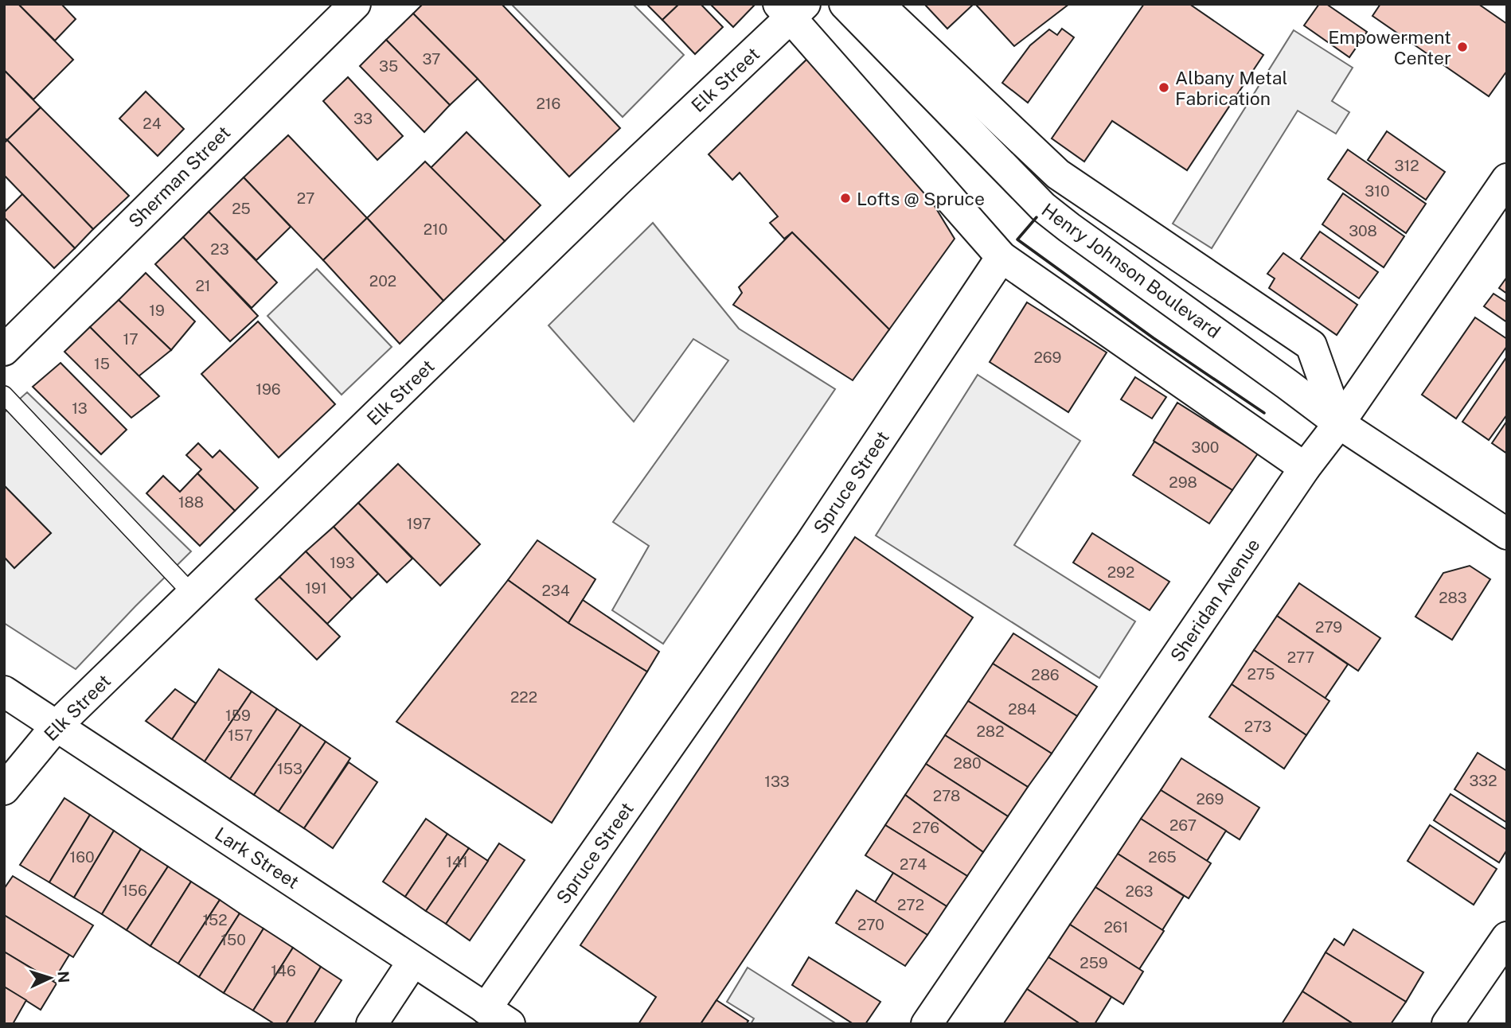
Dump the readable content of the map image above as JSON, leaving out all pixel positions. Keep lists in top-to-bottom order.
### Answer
{
  "streets": {
    "street": [
      "Elk Street",
      "Sherman Street",
      "Henry Johnson Boulevard",
      "Spruce Street",
      "Sheridan Avenue",
      "Lark Street"
    ]
  },
  "crossings": [
    ["Elk Street", "Lark Street"],
    ["Henry Johnson Boulevard", "Sheridan Avenue"],
    ["Spruce Street", "Lark Street"]
  ],
  "places": ["Empowerment Center", "Albany Metal Fabrication", "Lofts @ Spruce"],
  "house_numbers": [
    "37",
    "35",
    "216",
    "33",
    "24",
    "312",
    "310",
    "27",
    "25",
    "210",
    "308",
    "23",
    "202",
    "21",
    "19",
    "17",
    "269",
    "15",
    "196",
    "13",
    "300",
    "298",
    "188",
    "197",
    "193",
    "292",
    "191",
    "234",
    "283",
    "279",
    "277",
    "275",
    "286",
    "222",
    "284",
    "159",
    "273",
    "282",
    "157",
    "280",
    "153",
    "332",
    "133",
    "278",
    "269",
    "267",
    "276",
    "160",
    "265",
    "141",
    "274",
    "156",
    "263",
    "272",
    "152",
    "270",
    "261",
    "150",
    "259",
    "146"
  ],
  "north": "right"
}
